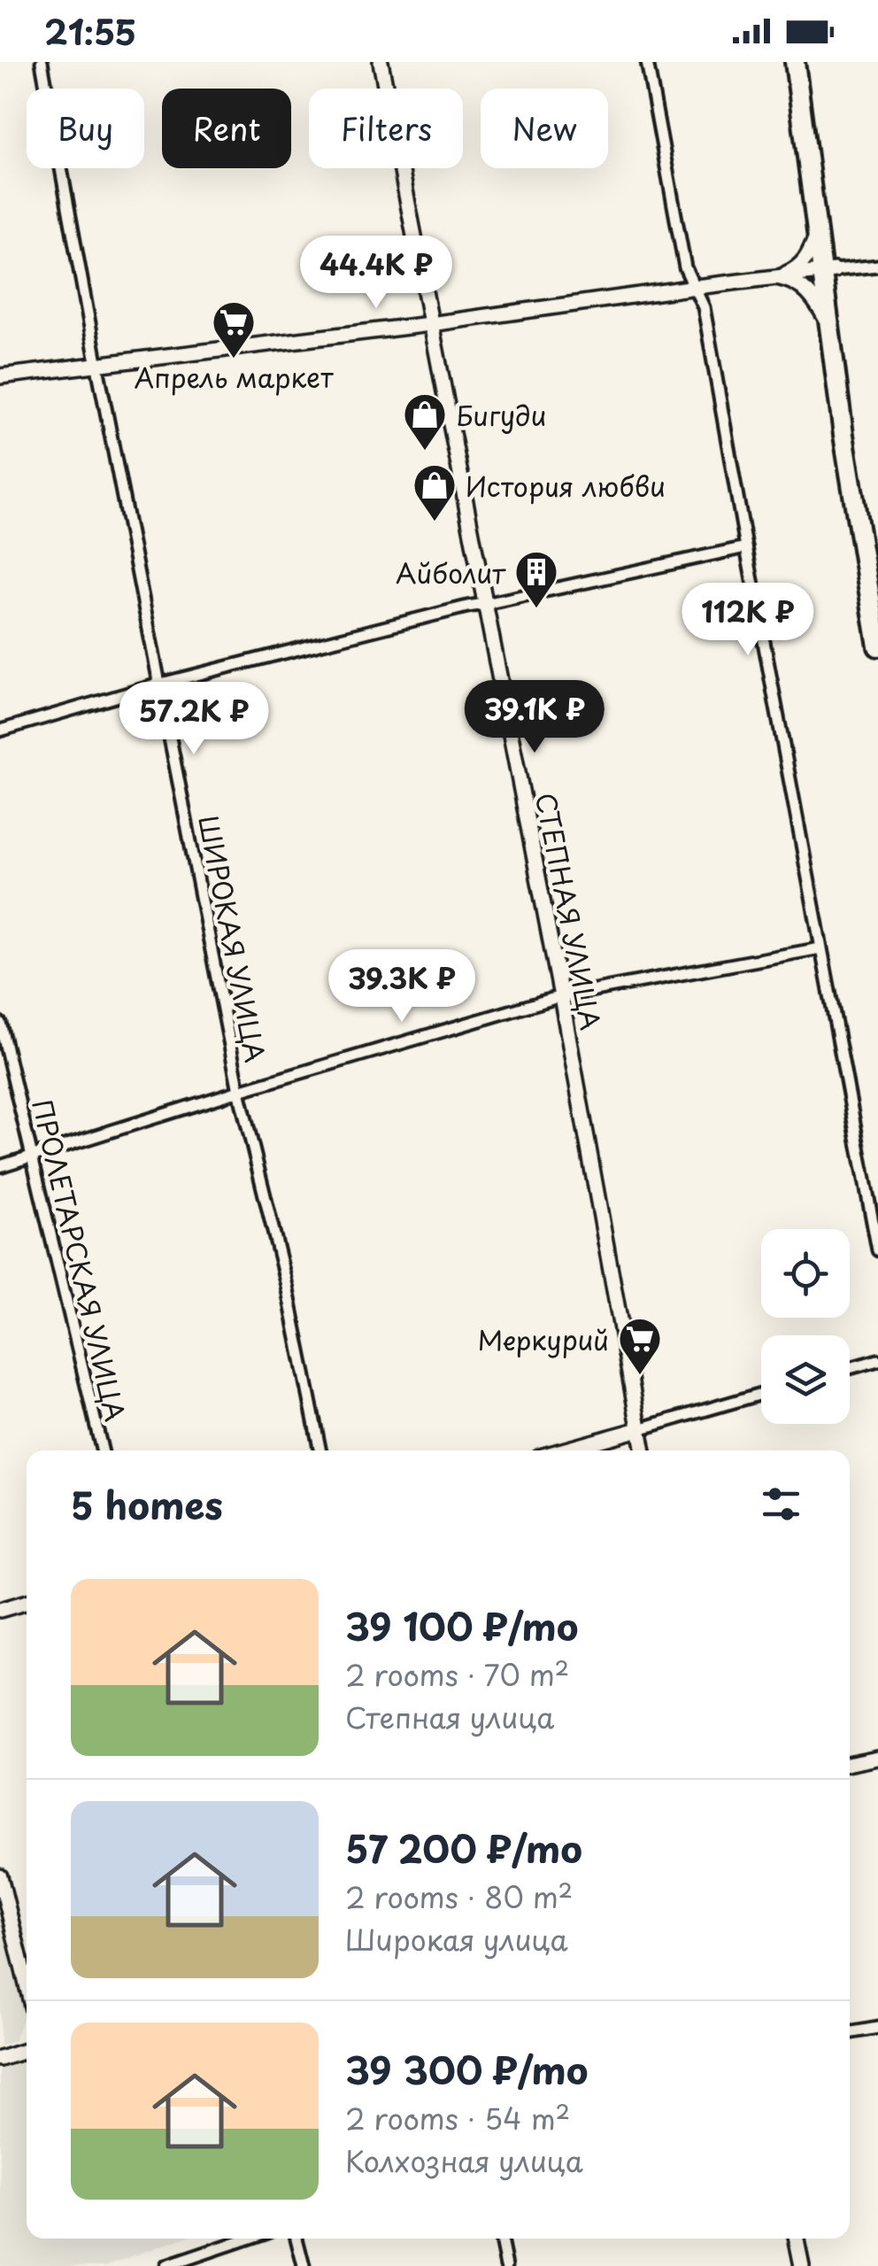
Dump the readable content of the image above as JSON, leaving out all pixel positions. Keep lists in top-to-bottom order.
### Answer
{
  "streets": {
    "main road": ["СТЕПНАЯ УЛИЦА"],
    "street": ["ШИРОКАЯ УЛИЦА", "ПРОЛЕТАРСКАЯ УЛИЦА"]
  },
  "places": {
    "supermarket": ["Апрель маркет", "Меркурий"],
    "shop": ["Бигуди", "История любви"],
    "building": ["Айболит"]
  },
  "page": {
    "status": "21:55",
    "chip": [
      "Buy",
      "Rent",
      "Filters",
      "New"
    ],
    "price": [
      "44.4K ₽",
      "112K ₽",
      "39.1K ₽",
      "57.2K ₽",
      "39.3K ₽"
    ],
    "heading": "5 homes",
    "list": [
      {
        "name": "39 100 ₽/mo",
        "note": "2 rooms · 70 m² · Степная улица"
      },
      {
        "name": "57 200 ₽/mo",
        "note": "2 rooms · 80 m² · Широкая улица"
      },
      {
        "name": "39 300 ₽/mo",
        "note": "2 rooms · 54 m² · Колхозная улица"
      }
    ]
  }
}
